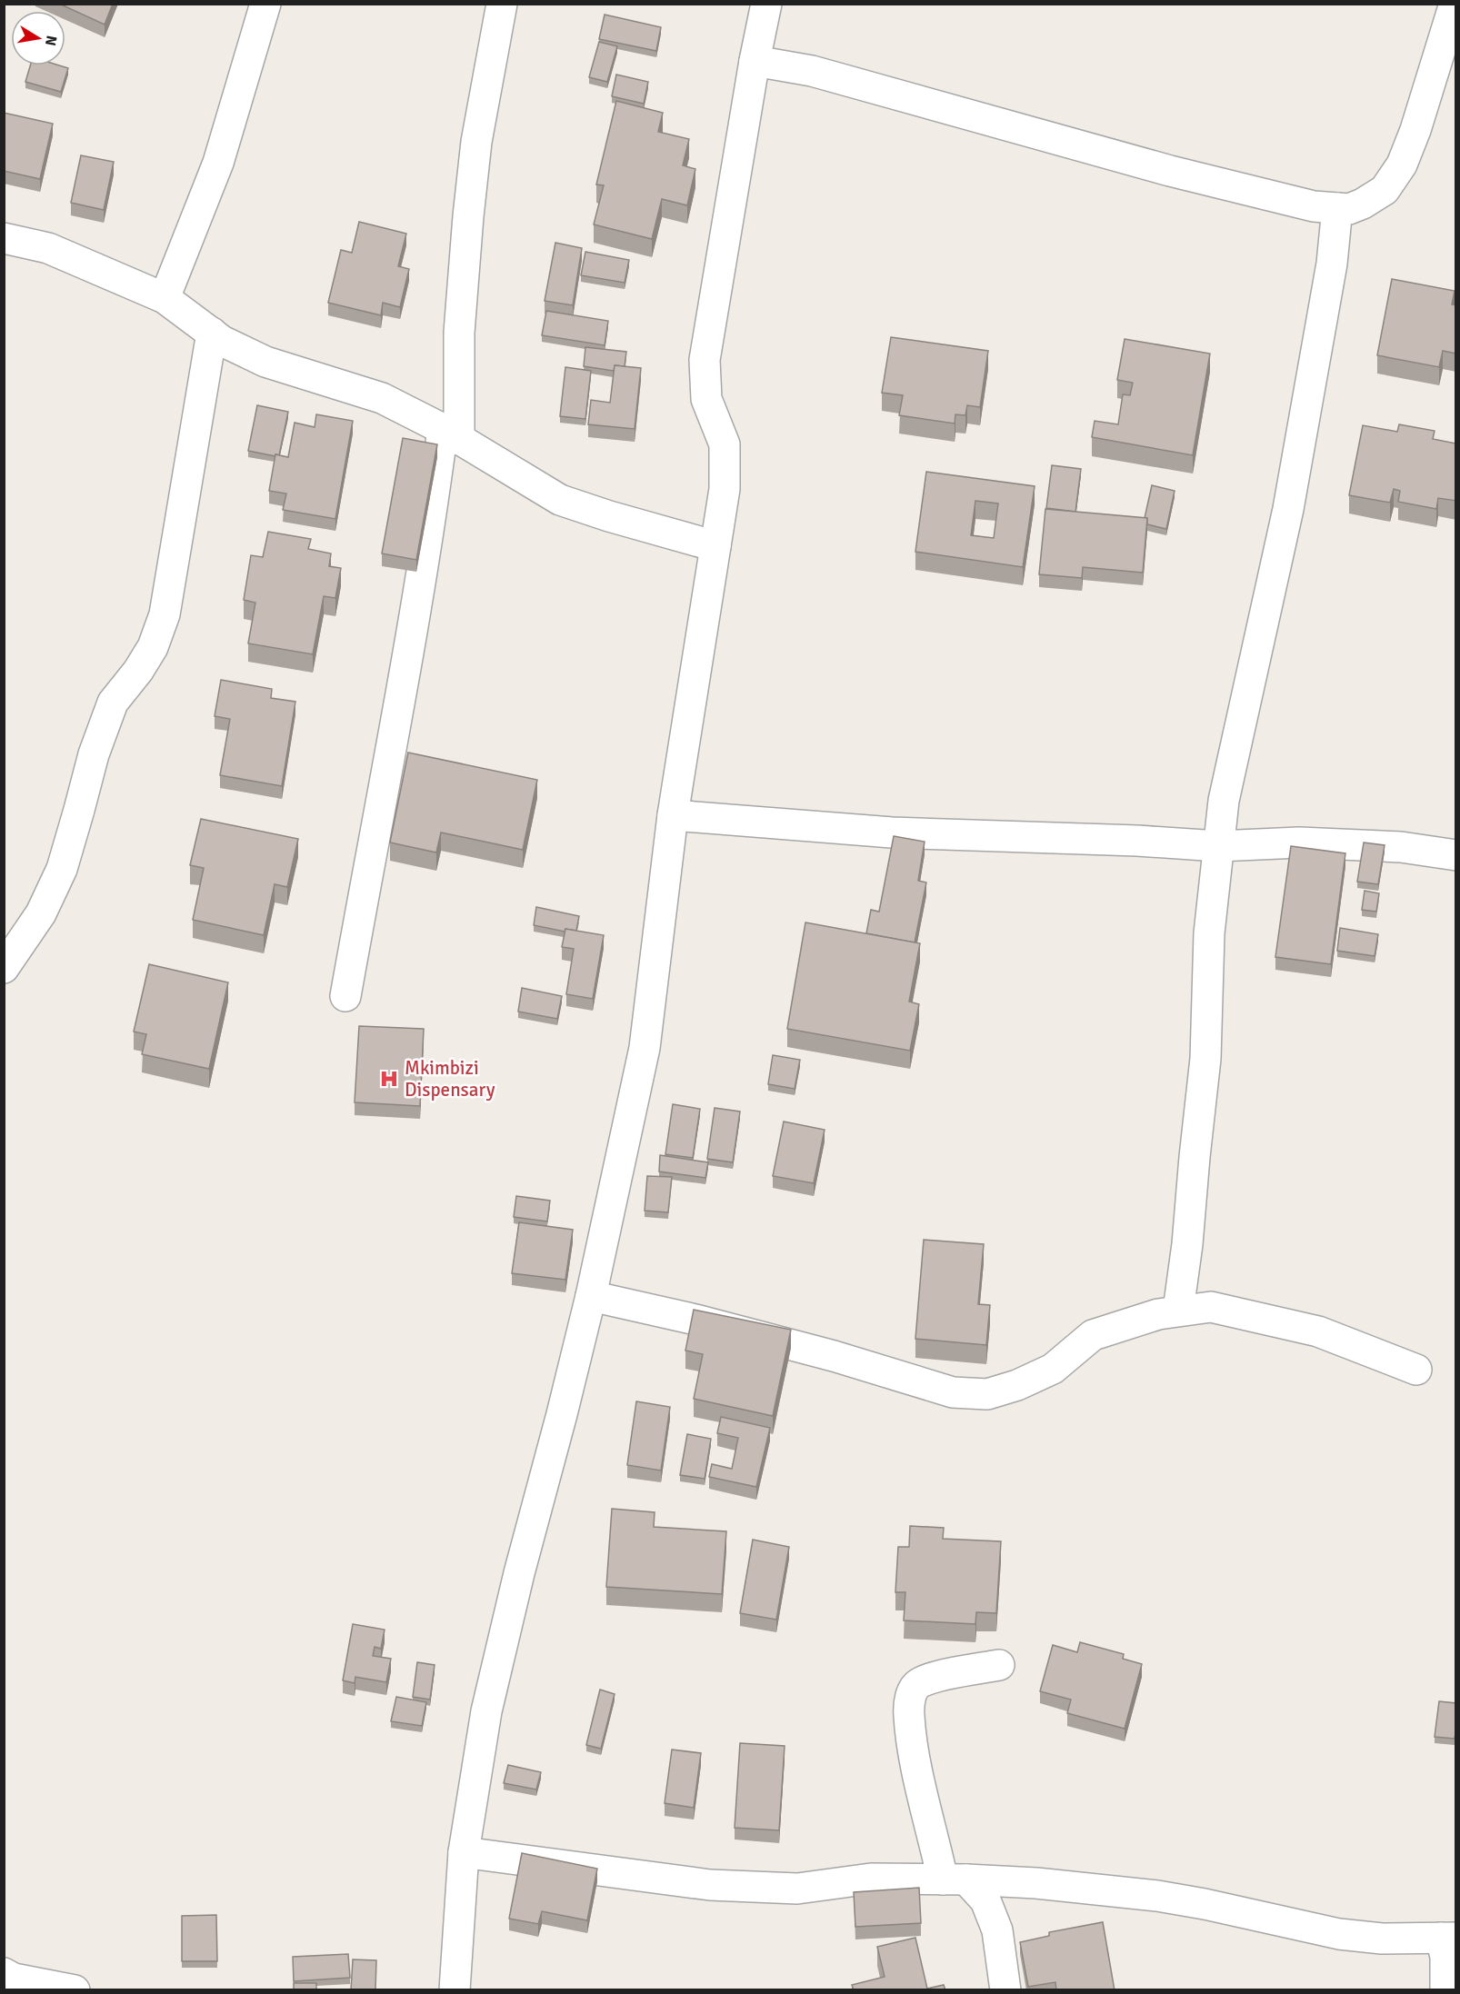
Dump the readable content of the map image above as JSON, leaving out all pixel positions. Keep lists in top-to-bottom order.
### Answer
{
  "places": {
    "hospital": ["Mkimbizi Dispensary"]
  },
  "north": "right"
}
